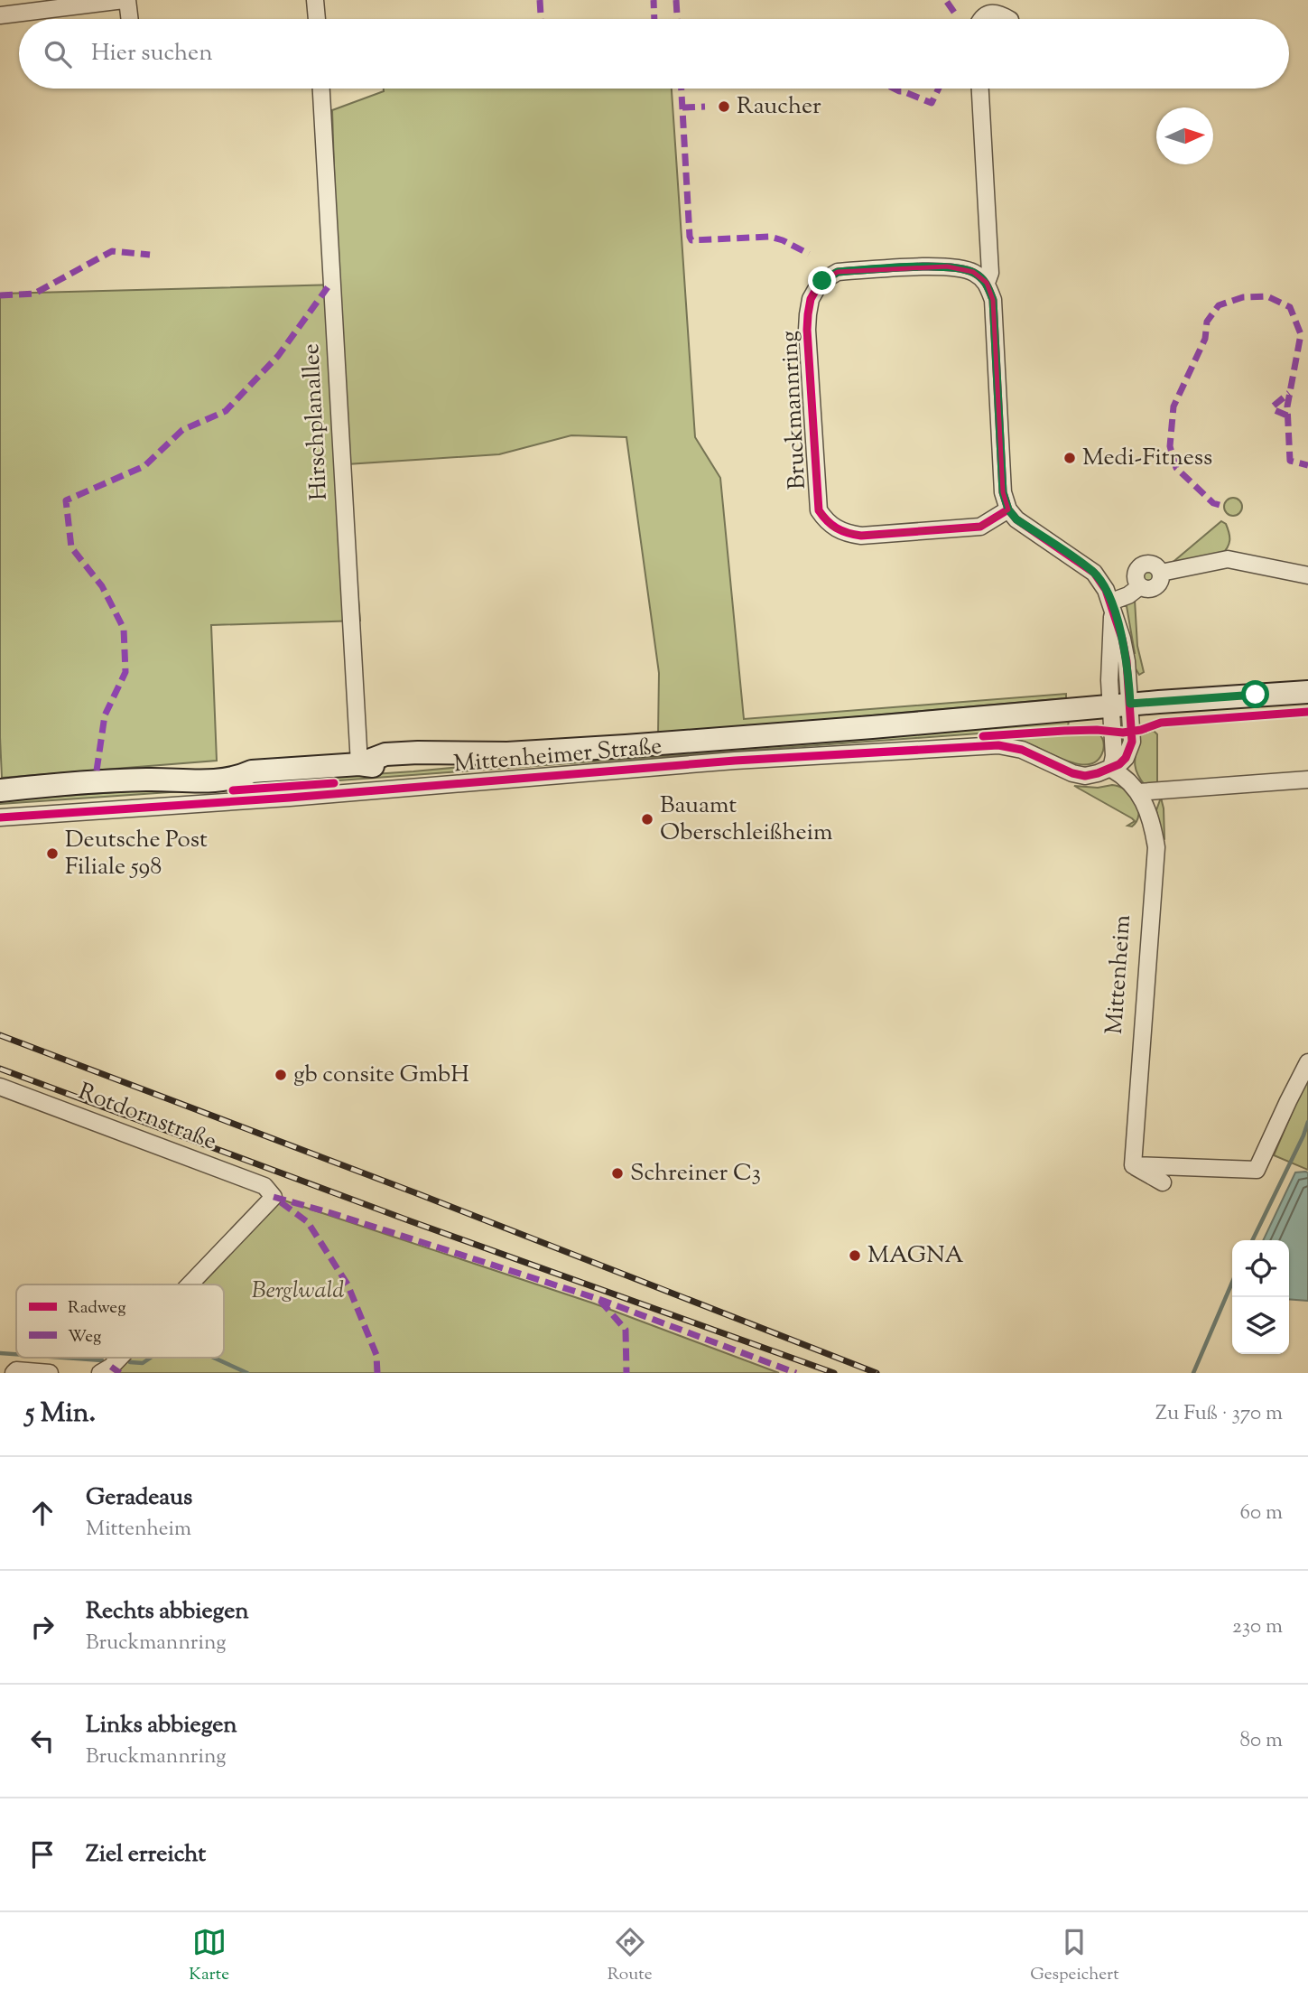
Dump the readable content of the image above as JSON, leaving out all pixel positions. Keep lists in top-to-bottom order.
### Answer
{
  "streets": {
    "main road": ["Mittenheimer Straße"],
    "street": [
      "Bruckmannring",
      "Hirschplanallee",
      "Mittenheim",
      "Rotdornstraße"
    ]
  },
  "crossings": [
    ["Hirschplanallee", "Mittenheimer Straße"],
    ["Mittenheimer Straße", "Mittenheim"]
  ],
  "parks": ["Berglwald"],
  "places": [
    "Raucher",
    "Medi-Fitness",
    "Bauamt Oberschleißheim",
    "Deutsche Post Filiale 598",
    "gb consite GmbH",
    "Schreiner C3",
    "MAGNA"
  ],
  "legend": ["Radweg", "Weg"],
  "north": "right",
  "page": {
    "search": "Hier suchen",
    "heading": ["5 Min.", "Zu Fuß · 370 m"],
    "list": [
      ["Geradeaus", "Mittenheim", "60 m"],
      ["Rechts abbiegen", "Bruckmannring", "230 m"],
      ["Links abbiegen", "Bruckmannring", "80 m"],
      "Ziel erreicht"
    ],
    "nav": ["Karte", "Route", "Gespeichert"]
  }
}
